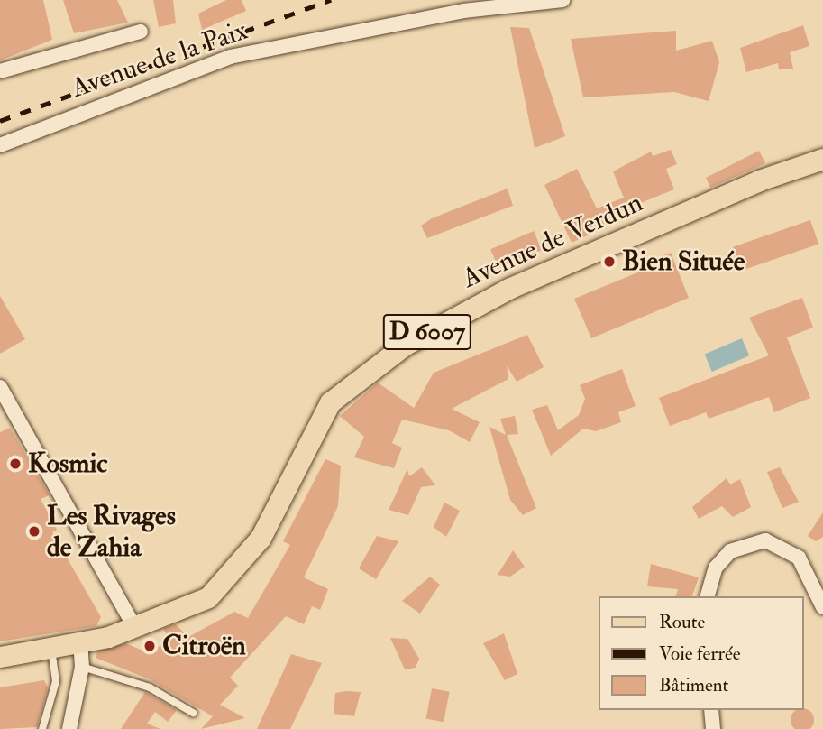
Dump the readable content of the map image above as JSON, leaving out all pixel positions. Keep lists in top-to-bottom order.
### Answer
{
  "streets": {
    "main road": ["Avenue de Verdun", "D 6007"],
    "street": ["Avenue de la Paix"]
  },
  "crossings": [
    ["Avenue de Verdun", "D 6007"]
  ],
  "places": [
    "Bien Située",
    "Kosmic",
    "Les Rivages de Zahia",
    "Citroën"
  ],
  "legend": ["Route", "Voie ferrée", "Bâtiment"]
}
